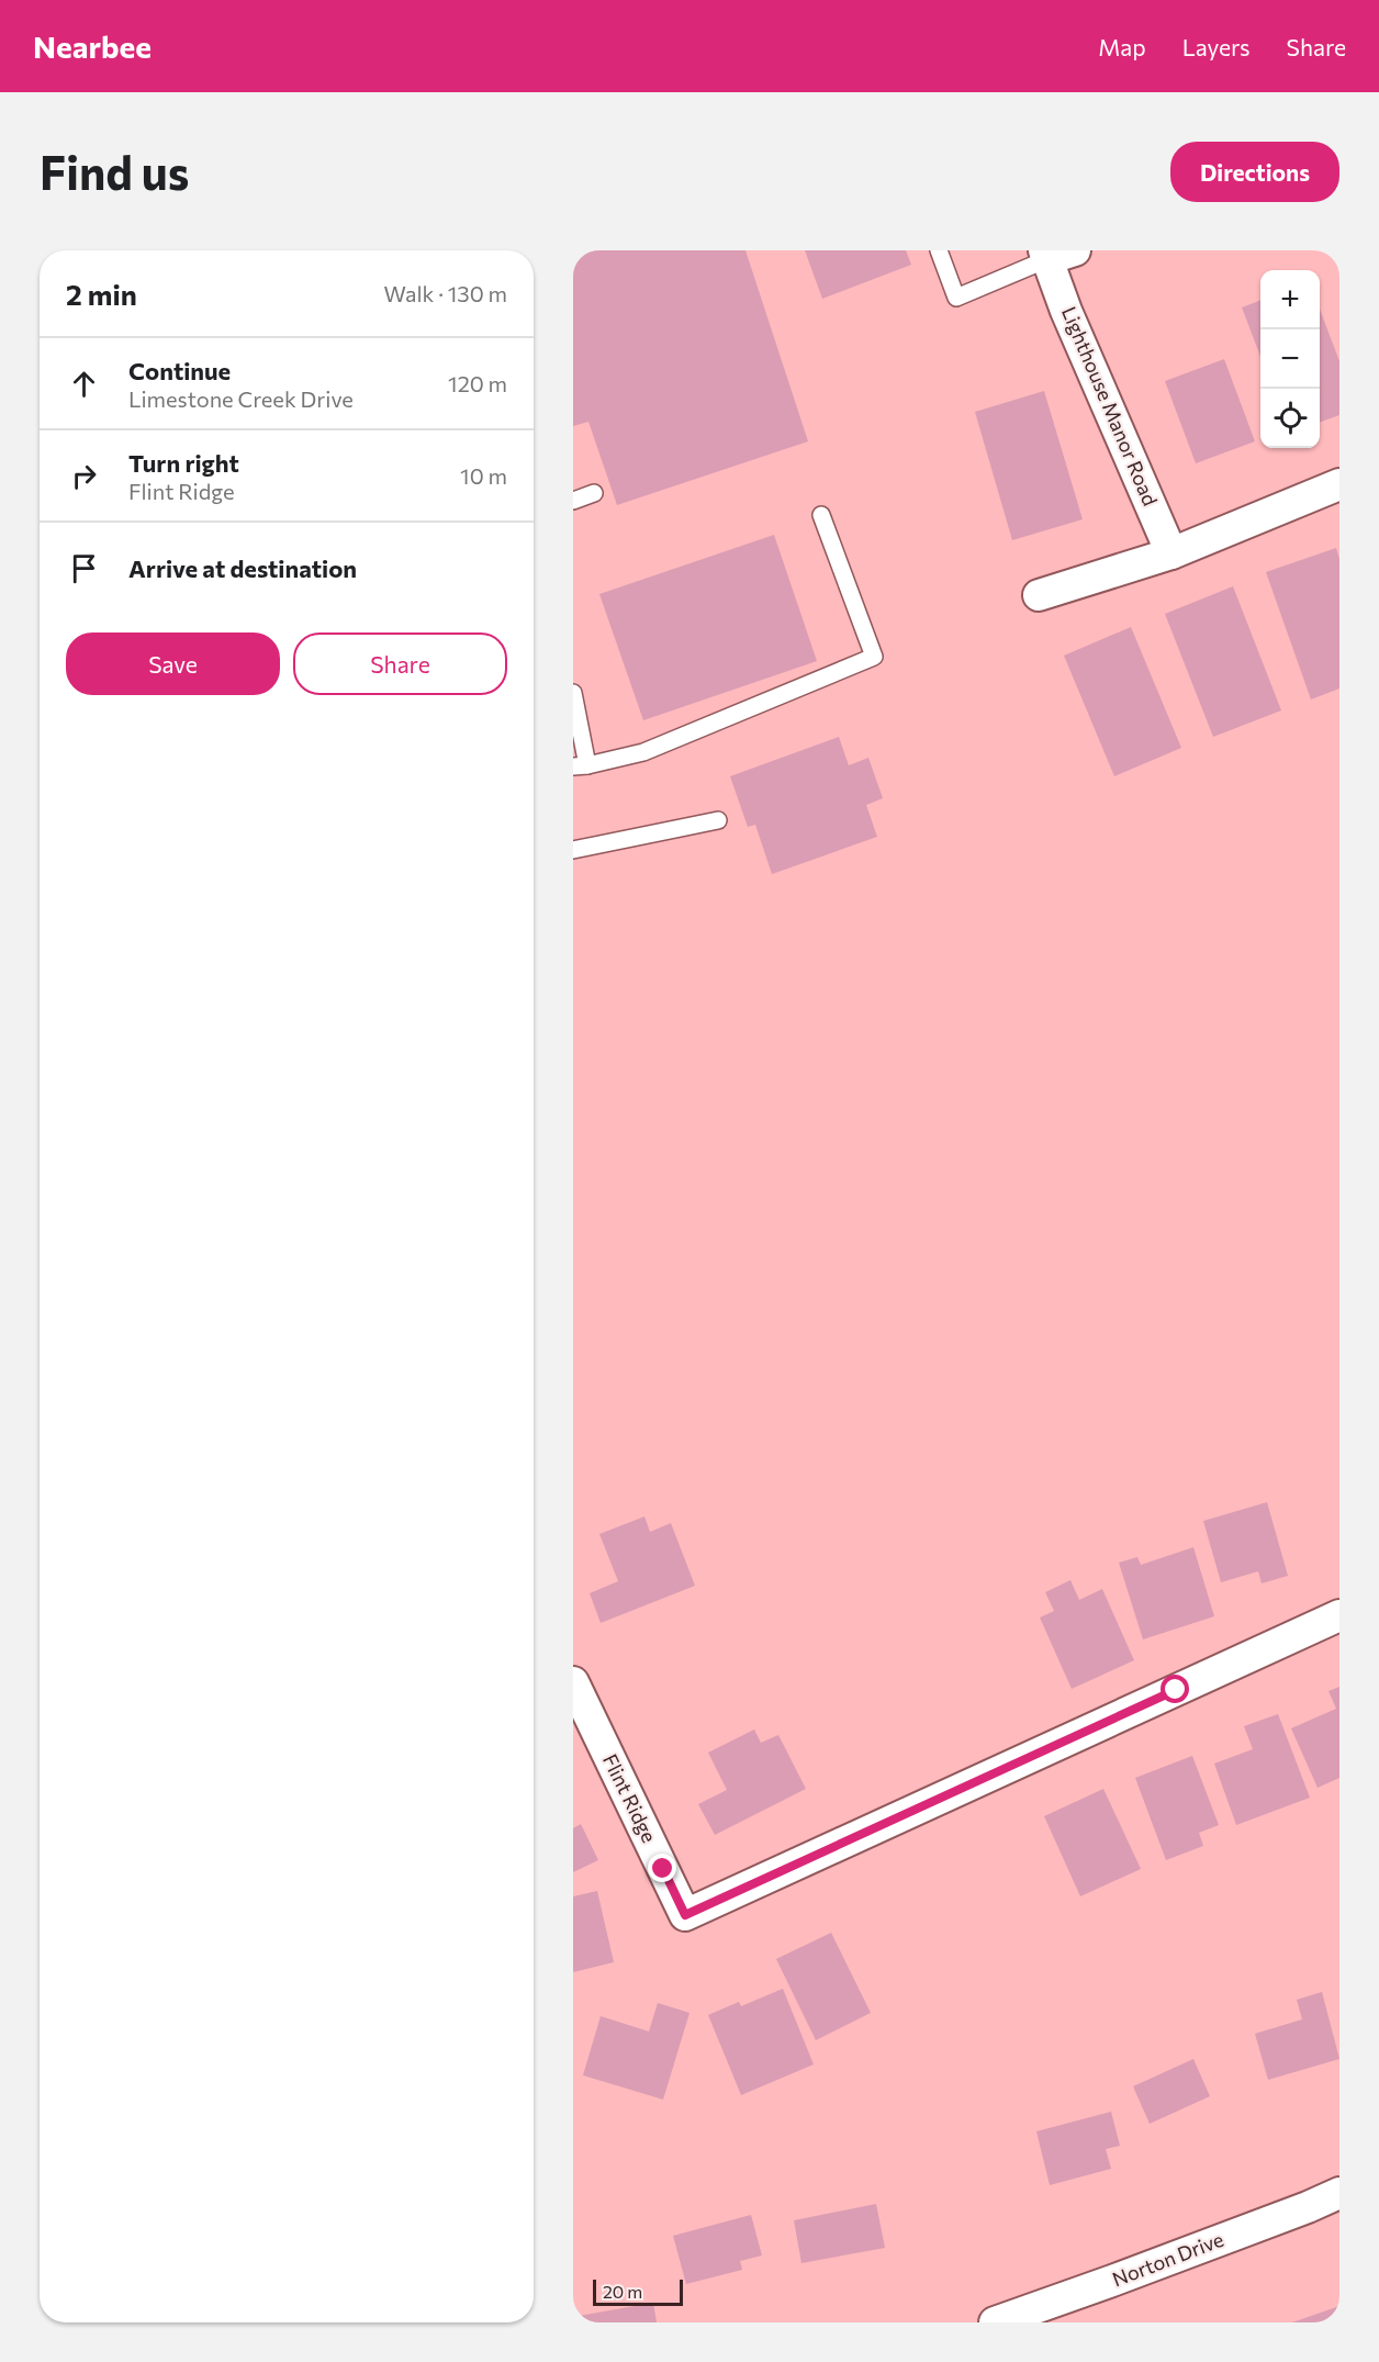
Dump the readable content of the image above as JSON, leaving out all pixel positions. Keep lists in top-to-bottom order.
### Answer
{
  "streets": {
    "street": ["Lighthouse Manor Road", "Flint Ridge", "Norton Drive"]
  },
  "scale_bar": "20 m",
  "page": {
    "header": "Nearbee",
    "nav": ["Map", "Layers", "Share"],
    "buttons": [
      "Directions",
      ["Save", "Share"]
    ],
    "title": "Find us",
    "heading": ["2 min", "Walk · 130 m"],
    "map_buttons": ["+", "−"],
    "list": [
      ["Continue", "Limestone Creek Drive", "120 m"],
      ["Turn right", "Flint Ridge", "10 m"],
      "Arrive at destination"
    ],
    "scale": "20 m"
  }
}
